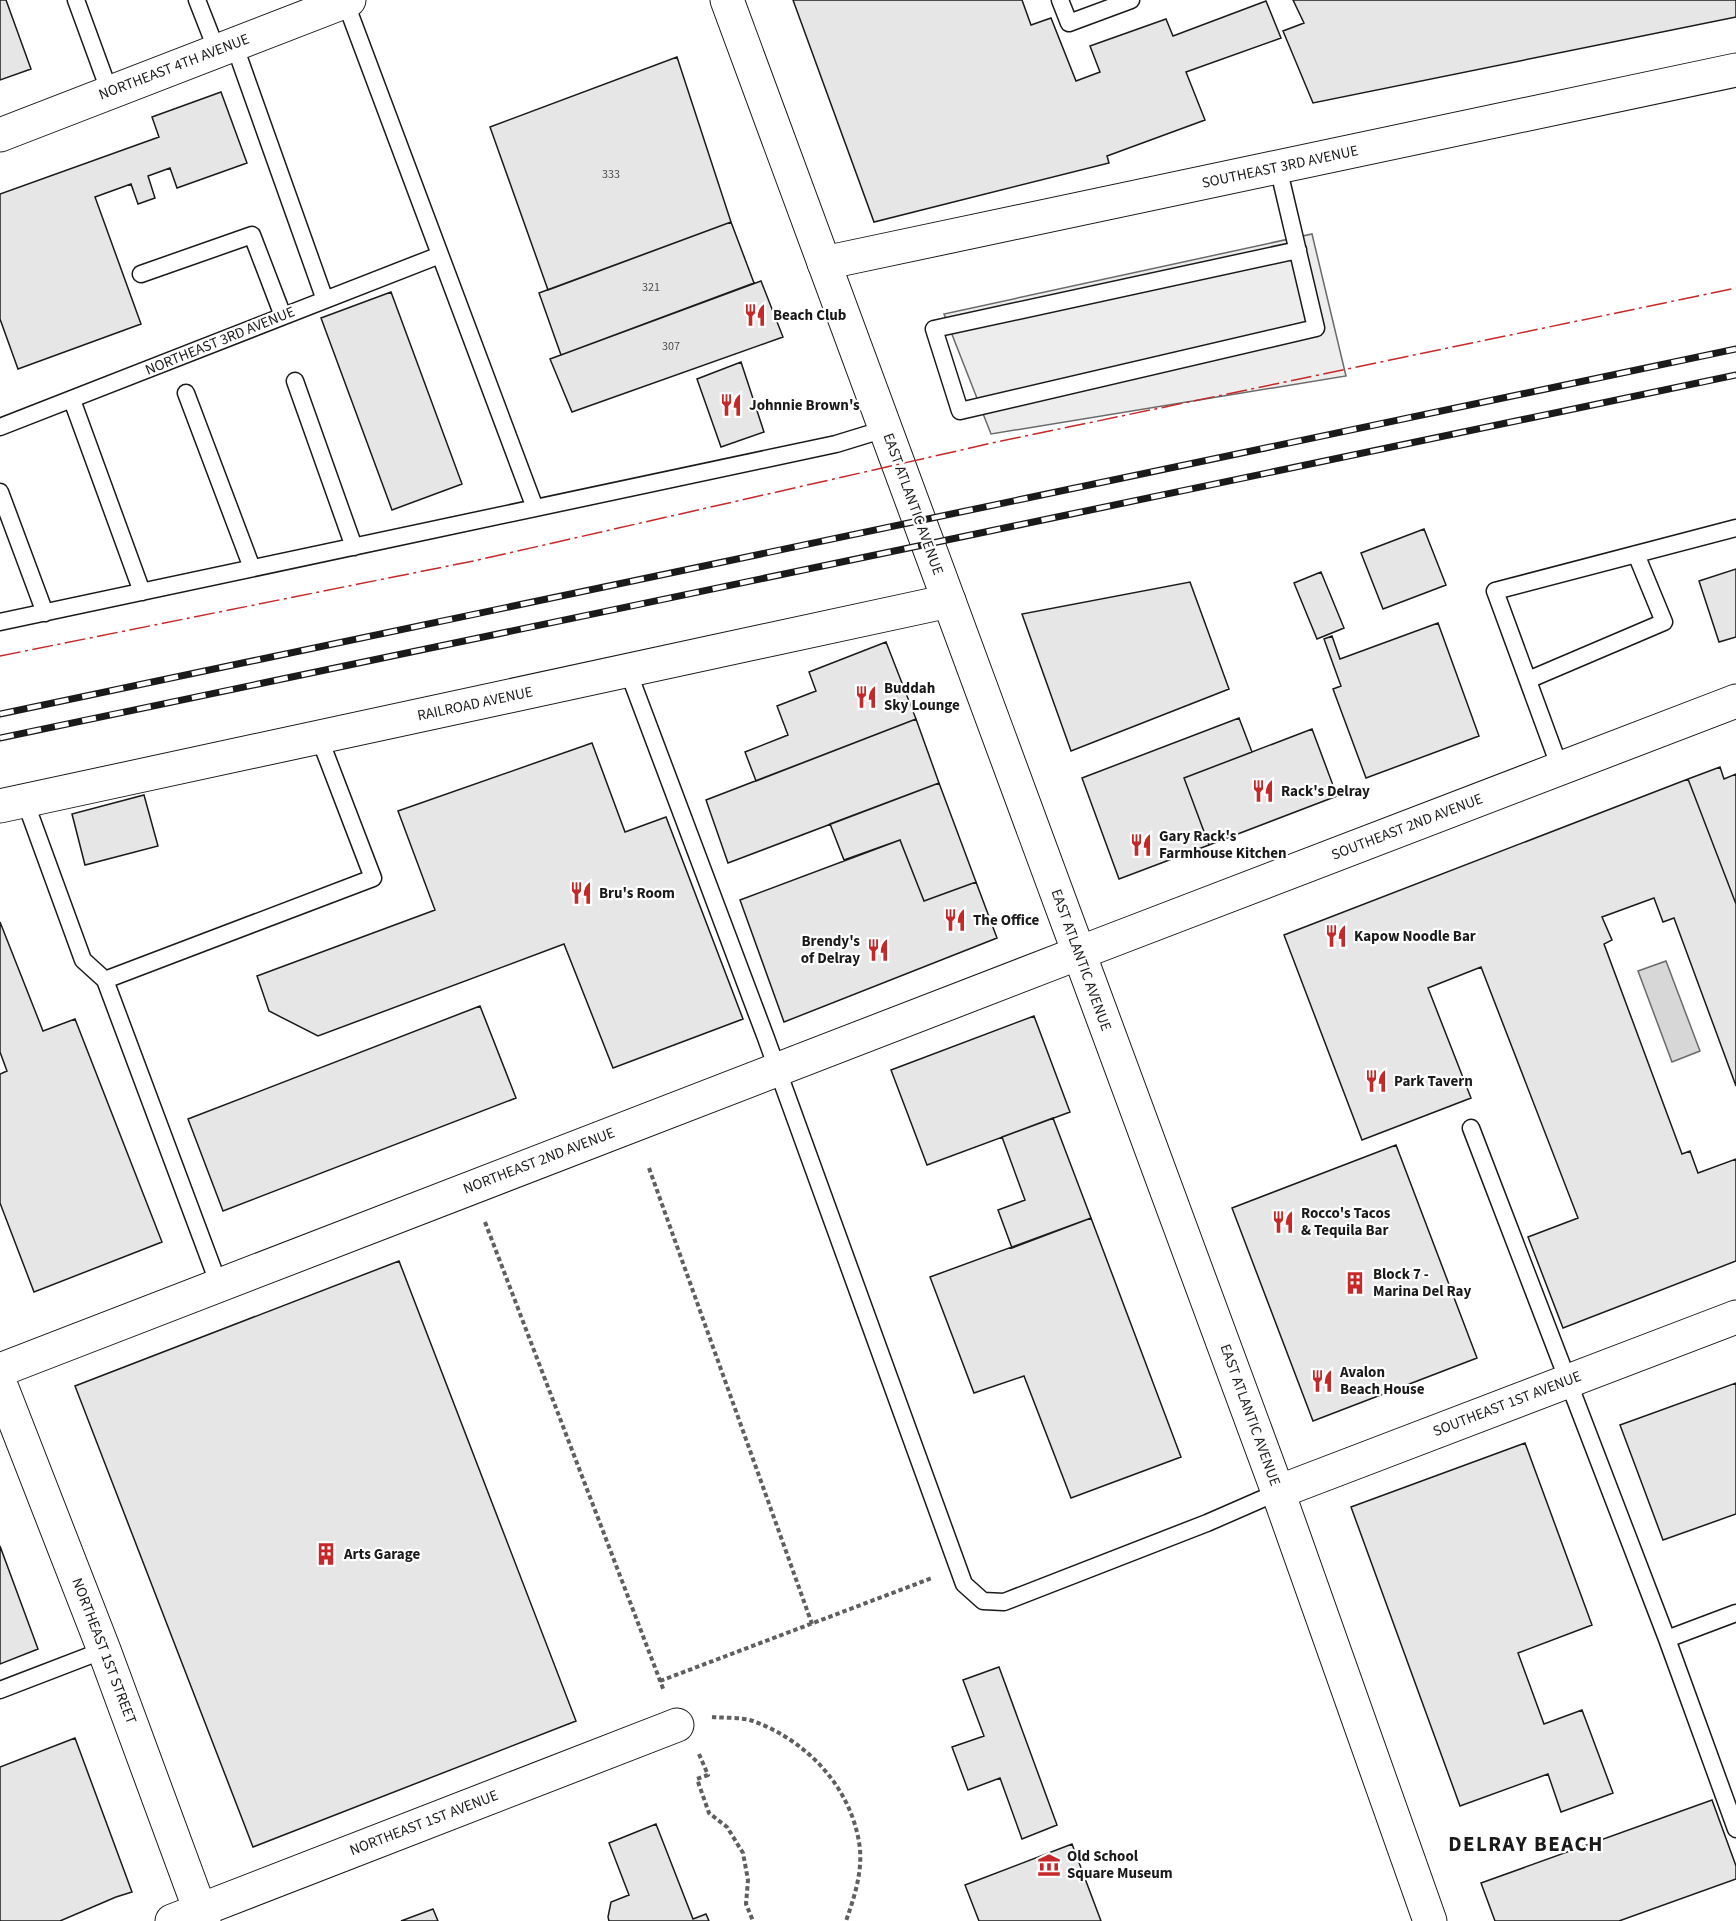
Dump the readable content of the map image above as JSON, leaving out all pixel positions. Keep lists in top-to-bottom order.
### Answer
{
  "streets": {
    "street": [
      "NORTHEAST 4TH AVENUE",
      "SOUTHEAST 3RD AVENUE",
      "EAST ATLANTIC AVENUE",
      "RAILROAD AVENUE",
      "SOUTHEAST 2ND AVENUE",
      "NORTHEAST 2ND AVENUE",
      "SOUTHEAST 1ST AVENUE",
      "NORTHEAST 1ST STREET",
      "NORTHEAST 1ST AVENUE"
    ],
    "lane": ["NORTHEAST 3RD AVENUE"]
  },
  "crossings": [
    ["SOUTHEAST 3RD AVENUE", "EAST ATLANTIC AVENUE"],
    ["EAST ATLANTIC AVENUE", "RAILROAD AVENUE"],
    ["EAST ATLANTIC AVENUE", "SOUTHEAST 2ND AVENUE"],
    ["EAST ATLANTIC AVENUE", "NORTHEAST 2ND AVENUE"],
    ["EAST ATLANTIC AVENUE", "SOUTHEAST 1ST AVENUE"],
    ["SOUTHEAST 2ND AVENUE", "NORTHEAST 2ND AVENUE"],
    ["NORTHEAST 1ST STREET", "NORTHEAST 1ST AVENUE"]
  ],
  "districts": ["DELRAY BEACH"],
  "places": {
    "restaurant": [
      "Beach Club",
      "Johnnie Brown's",
      "Buddah Sky Lounge",
      "Rack's Delray",
      "Gary Rack's Farmhouse Kitchen",
      "Bru's Room",
      "The Office",
      "Kapow Noodle Bar",
      "Brendy's of Delray",
      "Park Tavern",
      "Rocco's Tacos & Tequila Bar",
      "Avalon Beach House"
    ],
    "building": ["Block 7 - Marina Del Ray", "Arts Garage"],
    "museum": ["Old School Square Museum"]
  },
  "house_numbers": ["333", "321", "307"]
}
